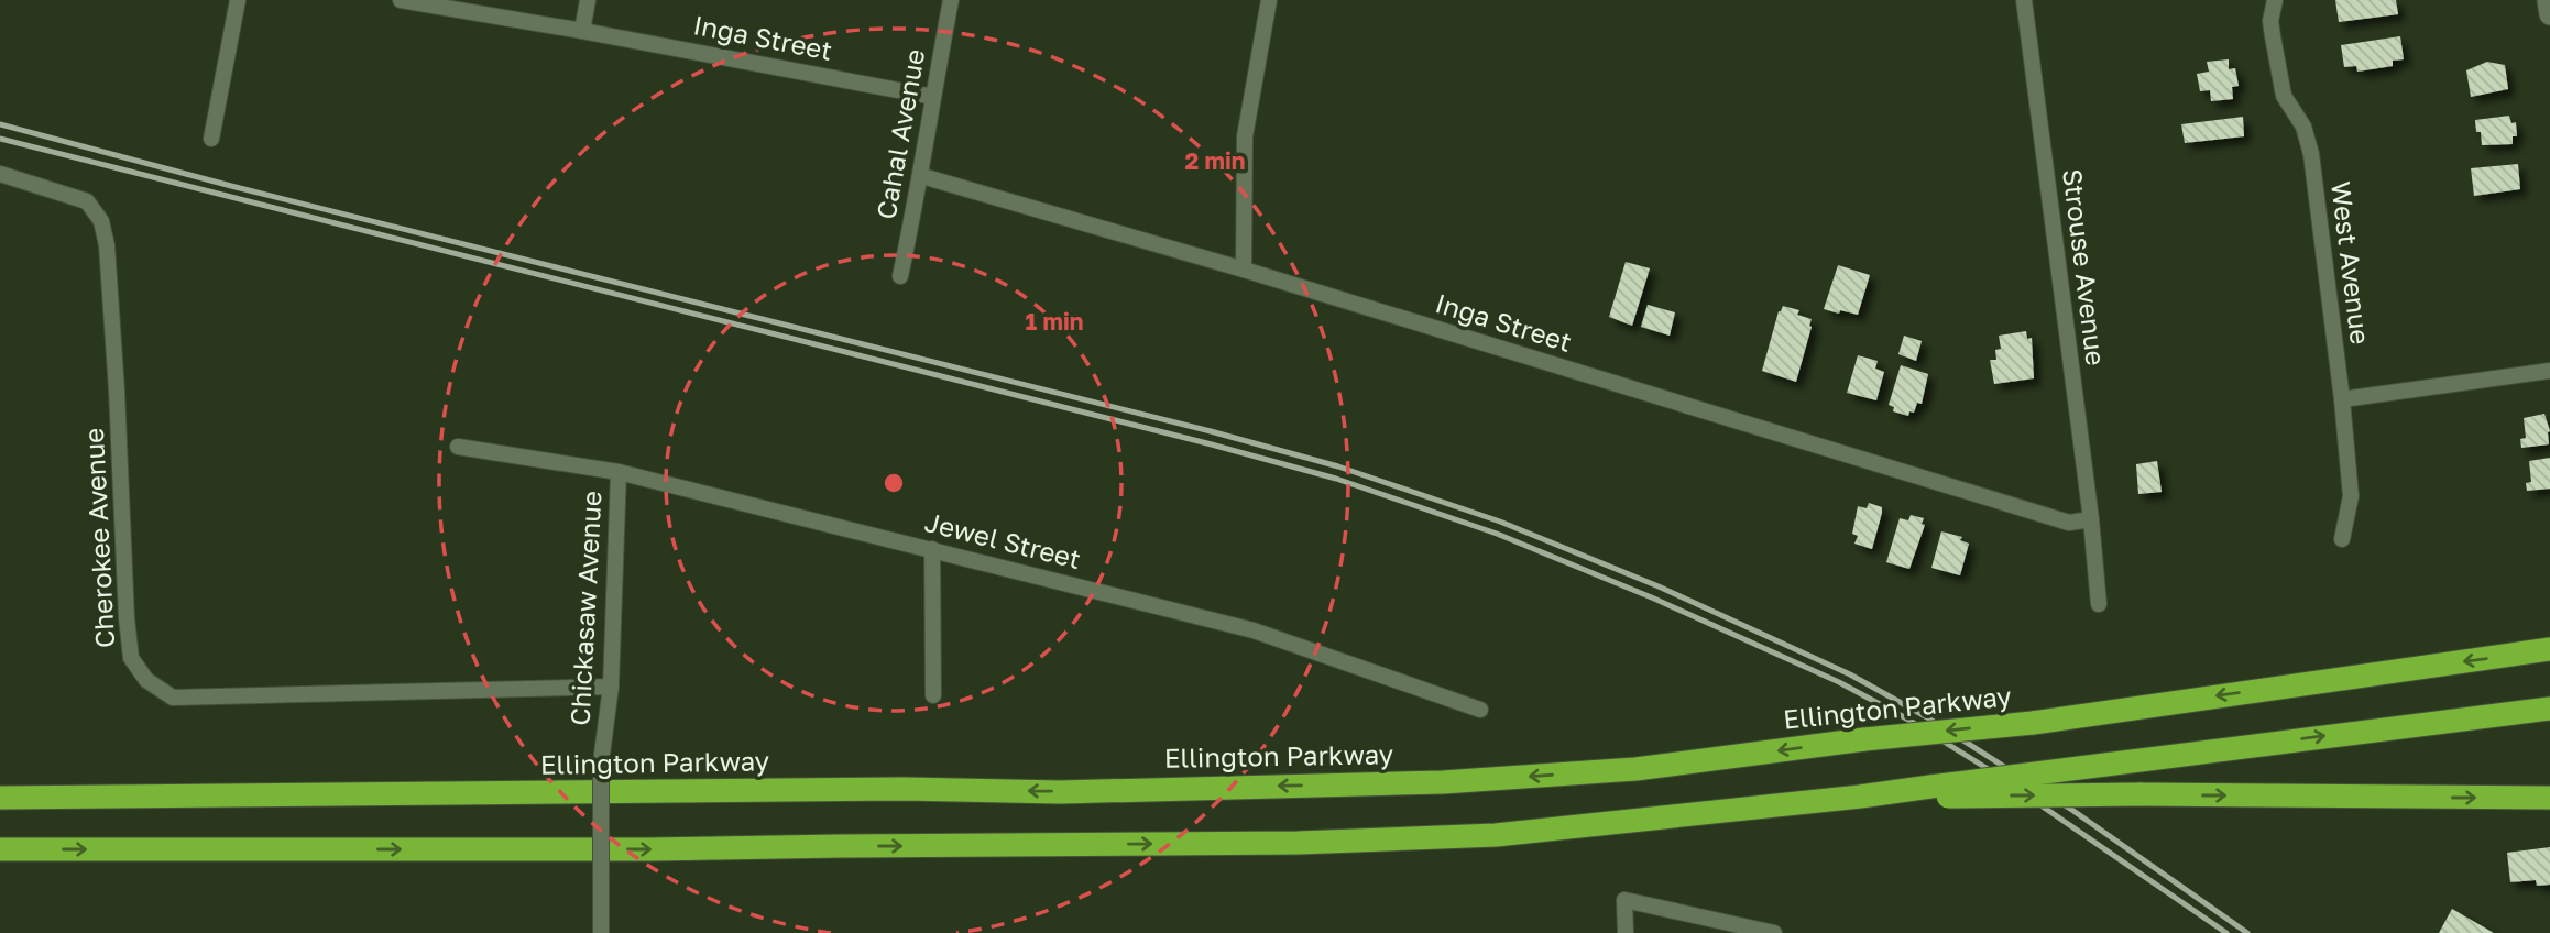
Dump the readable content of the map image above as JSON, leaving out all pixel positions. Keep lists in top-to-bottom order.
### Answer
{
  "streets": {
    "highway": ["Ellington Parkway"],
    "street": [
      "Inga Street",
      "Cahal Avenue",
      "West Avenue",
      "Strouse Avenue",
      "Cherokee Avenue",
      "Jewel Street",
      "Chickasaw Avenue"
    ]
  },
  "crossings": [
    ["Inga Street", "Cahal Avenue"],
    ["Inga Street", "Strouse Avenue"],
    ["Cherokee Avenue", "Chickasaw Avenue"],
    ["Jewel Street", "Chickasaw Avenue"]
  ],
  "rings": ["2 min", "1 min"]
}
